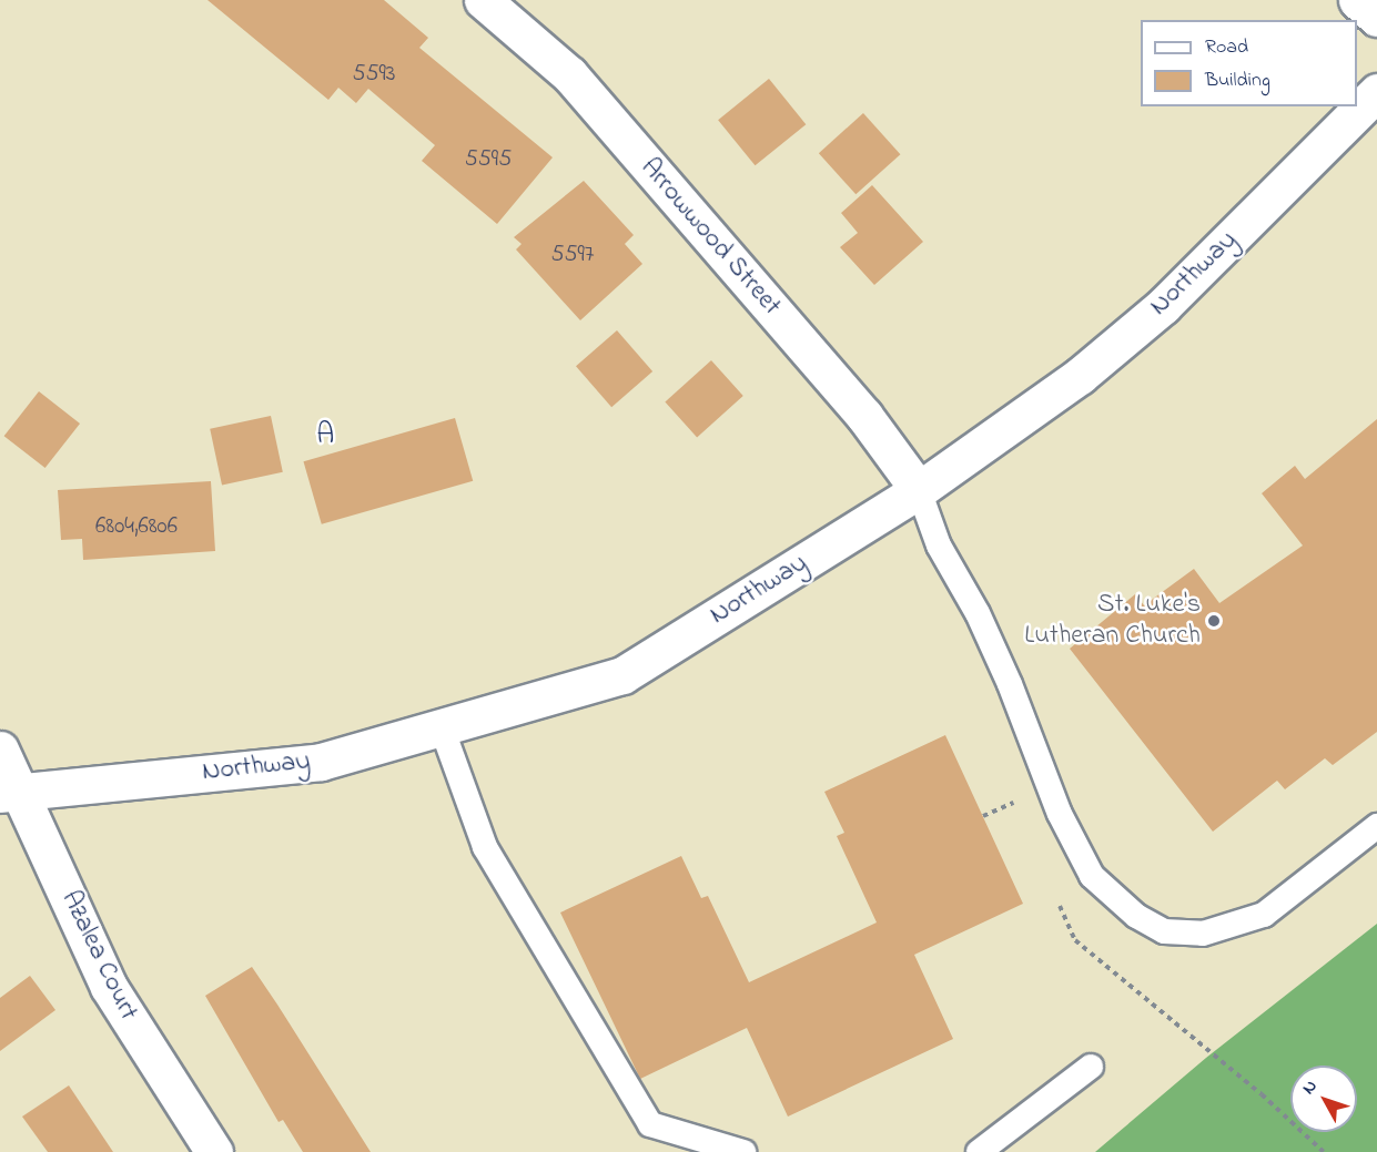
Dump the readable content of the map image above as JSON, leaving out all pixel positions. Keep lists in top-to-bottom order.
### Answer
{
  "streets": {
    "street": ["Arrowwood Street", "Northway", "Azalea Court"]
  },
  "crossings": [
    ["Arrowwood Street", "Northway"],
    ["Northway", "Azalea Court"]
  ],
  "districts": ["A"],
  "places": ["St. Luke's Lutheran Church"],
  "house_numbers": [
    "5593",
    "5595",
    "5597",
    "6804,6806"
  ],
  "legend": ["Road", "Building"],
  "north": "top left"
}
